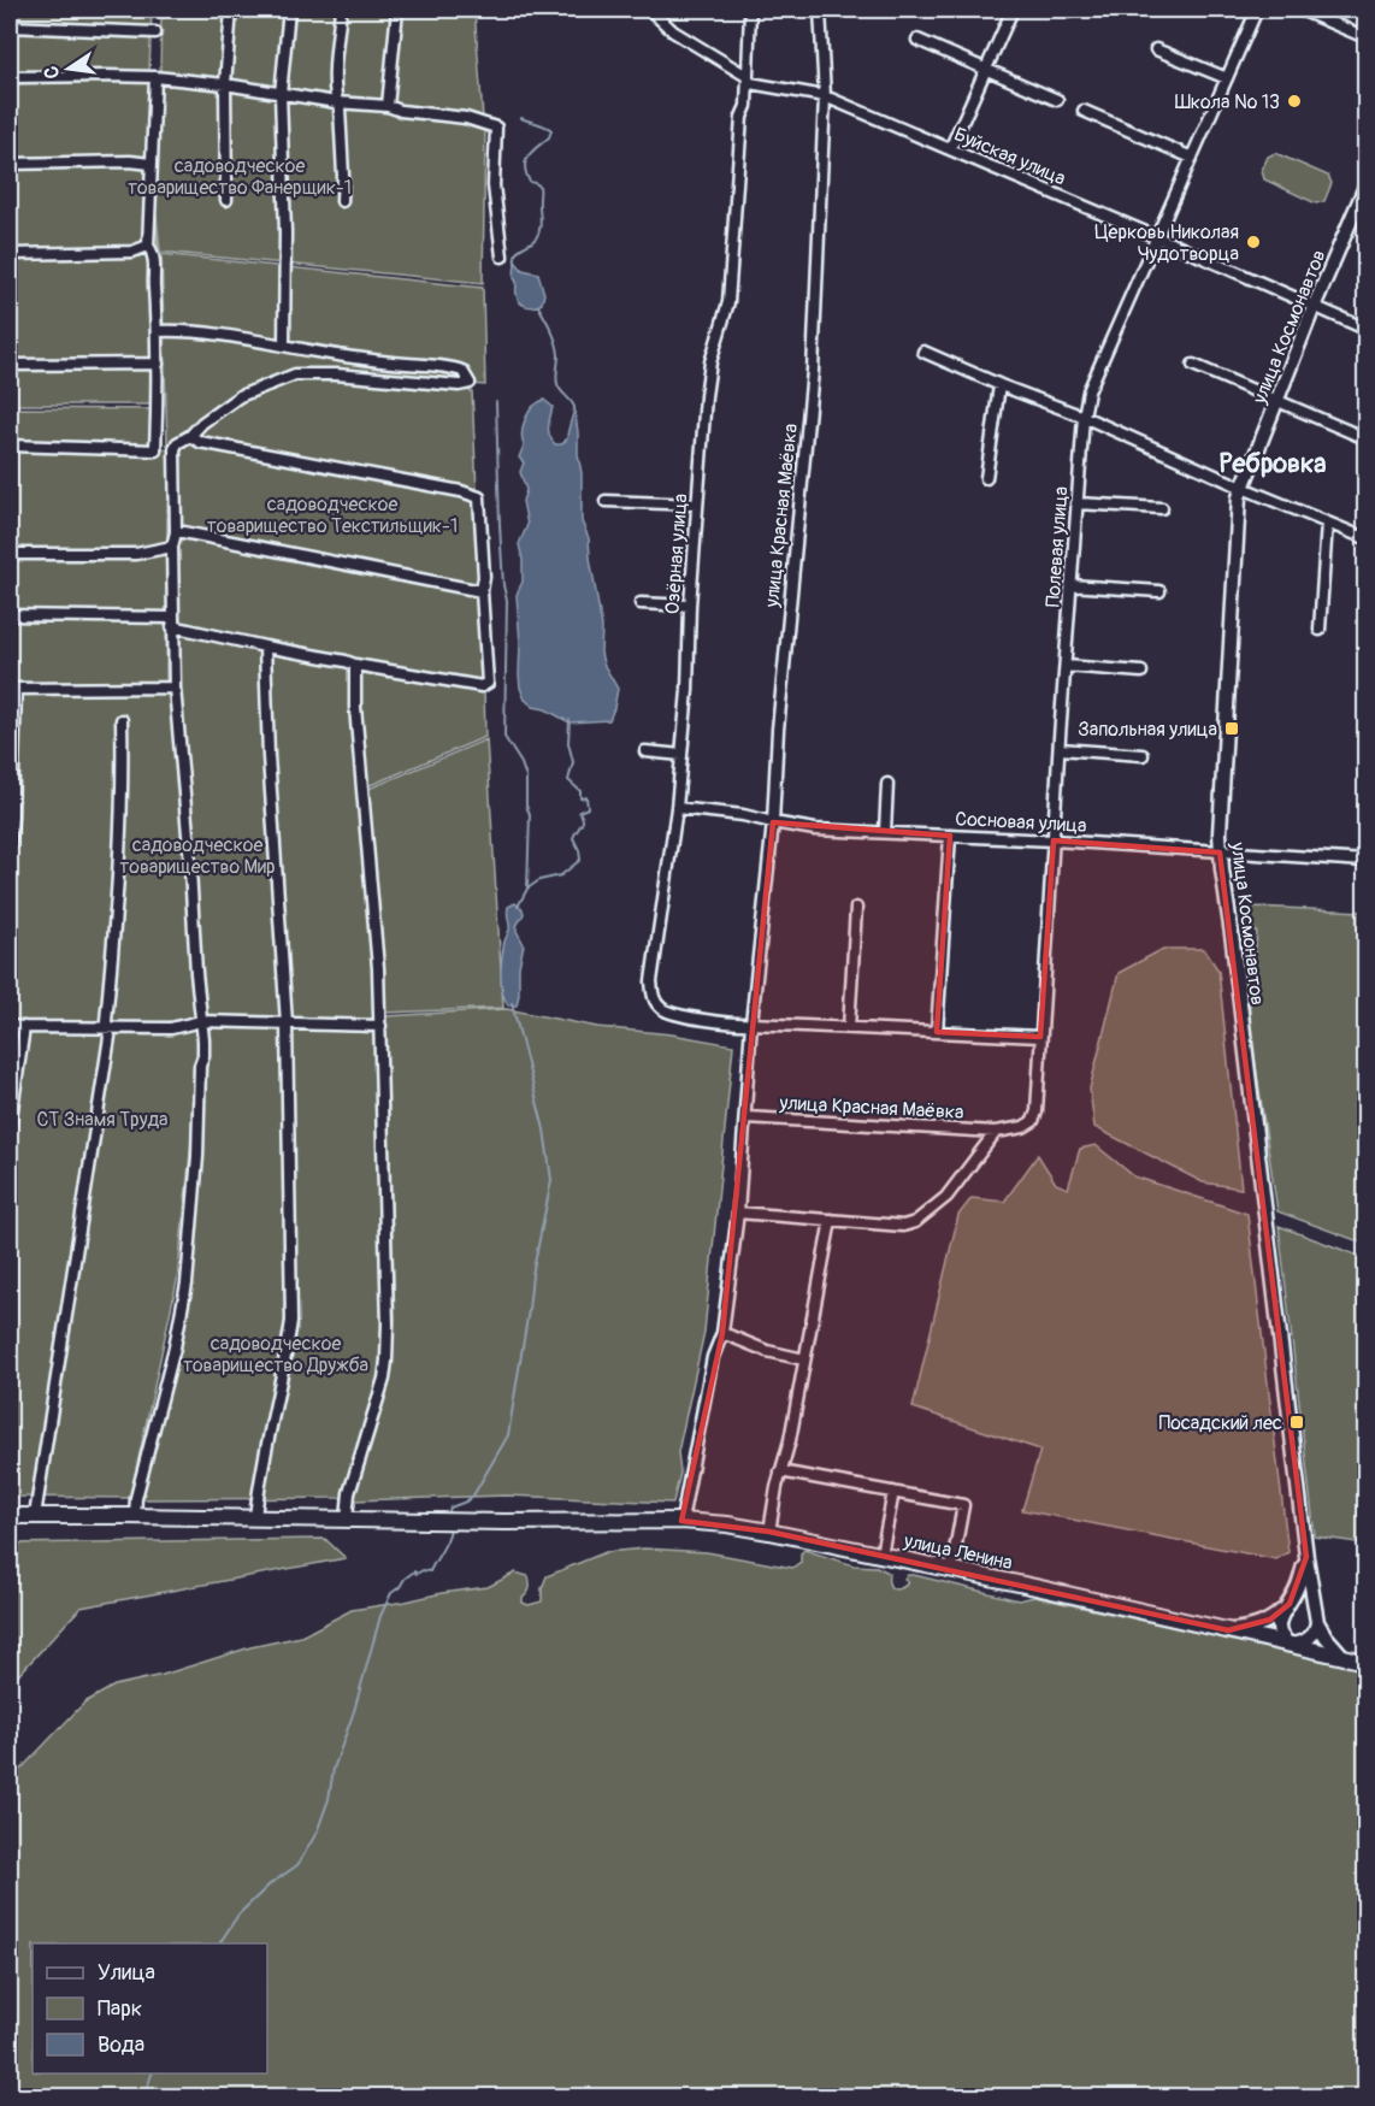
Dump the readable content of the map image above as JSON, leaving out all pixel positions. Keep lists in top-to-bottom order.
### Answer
{
  "streets": {
    "main road": ["улица Ленина"],
    "street": [
      "Буйская улица",
      "улица Космонавтов",
      "улица Красная Маёвка",
      "Полевая улица",
      "Озёрная улица",
      "Сосновая улица"
    ]
  },
  "crossings": [
    ["Буйская улица", "улица Космонавтов"],
    ["Буйская улица", "улица Красная Маёвка"],
    ["Буйская улица", "Полевая улица"],
    ["Буйская улица", "Озёрная улица"],
    ["улица Космонавтов", "Сосновая улица"],
    ["улица Красная Маёвка", "Полевая улица"],
    ["улица Красная Маёвка", "Озёрная улица"],
    ["улица Красная Маёвка", "Сосновая улица"],
    ["улица Красная Маёвка", "улица Ленина"],
    ["Полевая улица", "Сосновая улица"],
    ["Озёрная улица", "Сосновая улица"]
  ],
  "districts": ["Ребровка"],
  "parks": [
    "садоводческое товарищество Фанерщик-1",
    "садоводческое товарищество Текстильщик-1",
    "садоводческое товарищество Мир",
    "СТ Знамя Труда",
    "садоводческое товарищество Дружба"
  ],
  "places": {
    "other": ["Школа № 13", "Церковь Николая Чудотворца"],
    "transit": ["Запольная улица", "Посадский лес"]
  },
  "legend": ["Улица", "Парк", "Вода"],
  "north": "left"
}
